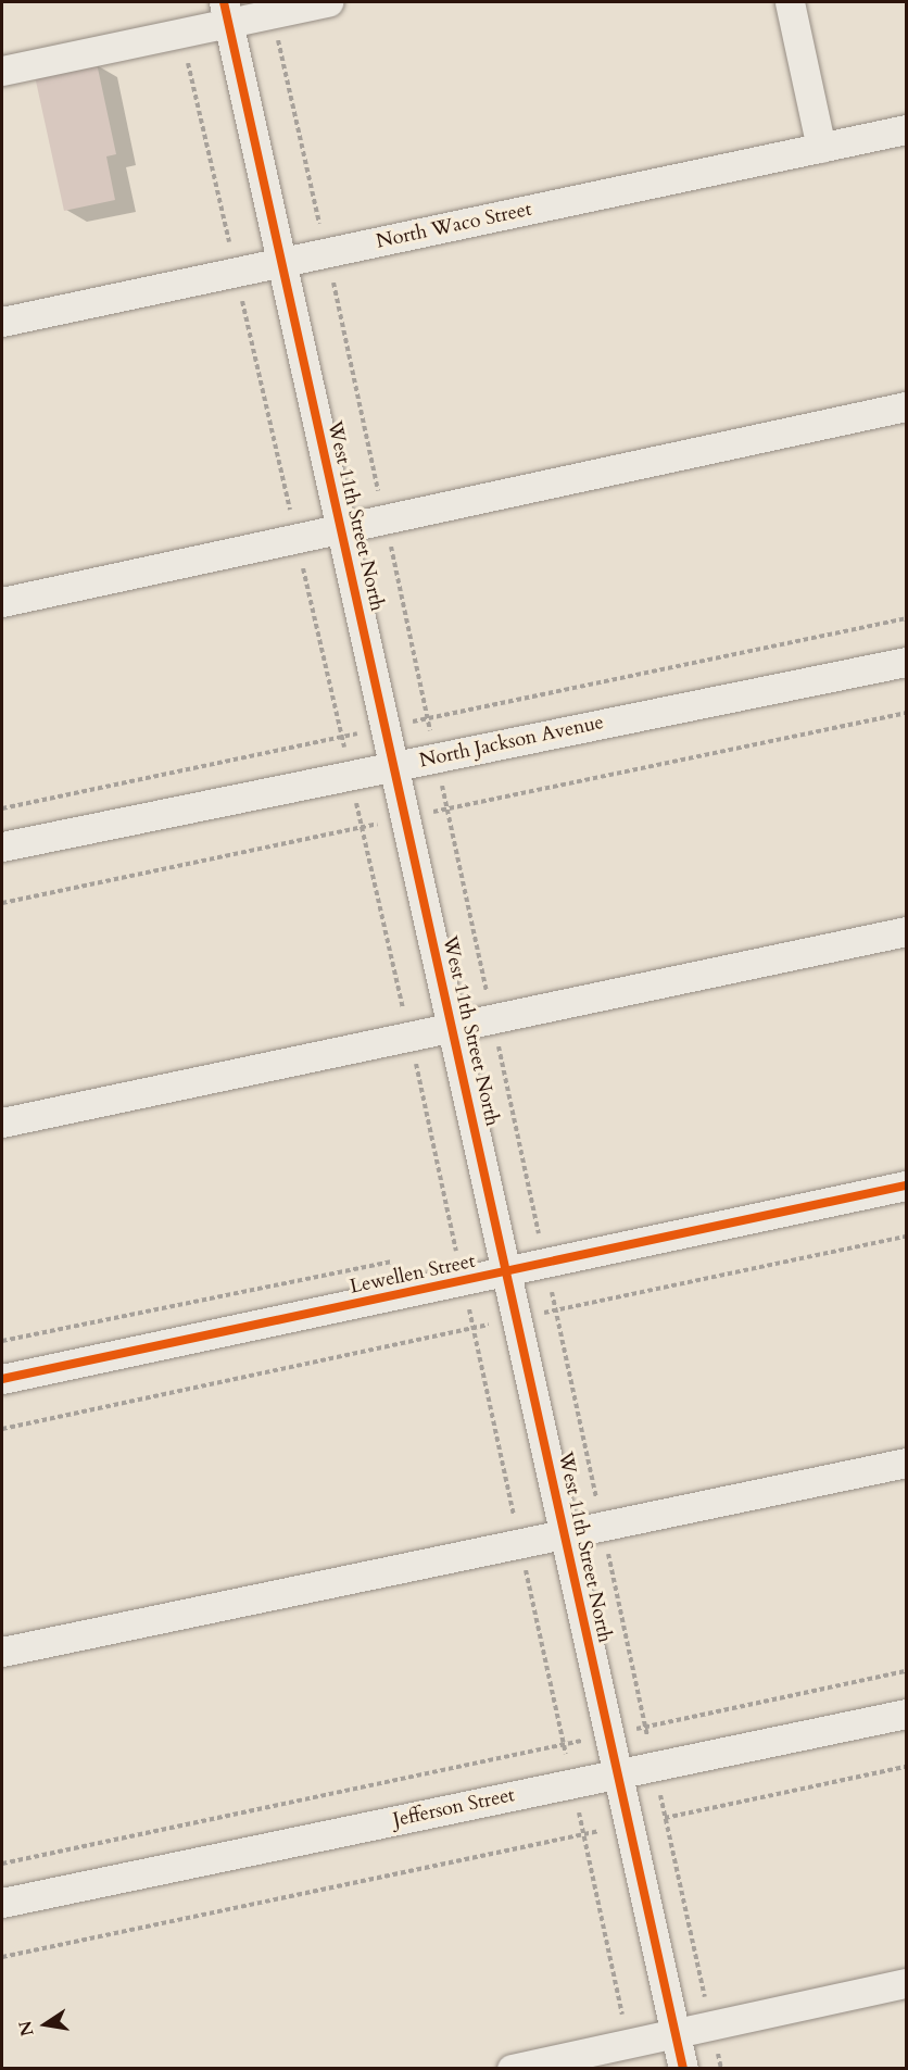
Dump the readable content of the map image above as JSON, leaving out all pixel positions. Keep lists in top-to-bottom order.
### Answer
{
  "streets": {
    "street": [
      "North Waco Street",
      "West 11th Street North",
      "North Jackson Avenue",
      "Lewellen Street",
      "Jefferson Street"
    ]
  },
  "crossings": [
    ["North Waco Street", "West 11th Street North"],
    ["West 11th Street North", "North Jackson Avenue"],
    ["West 11th Street North", "Lewellen Street"],
    ["West 11th Street North", "Jefferson Street"]
  ],
  "north": "left"
}
